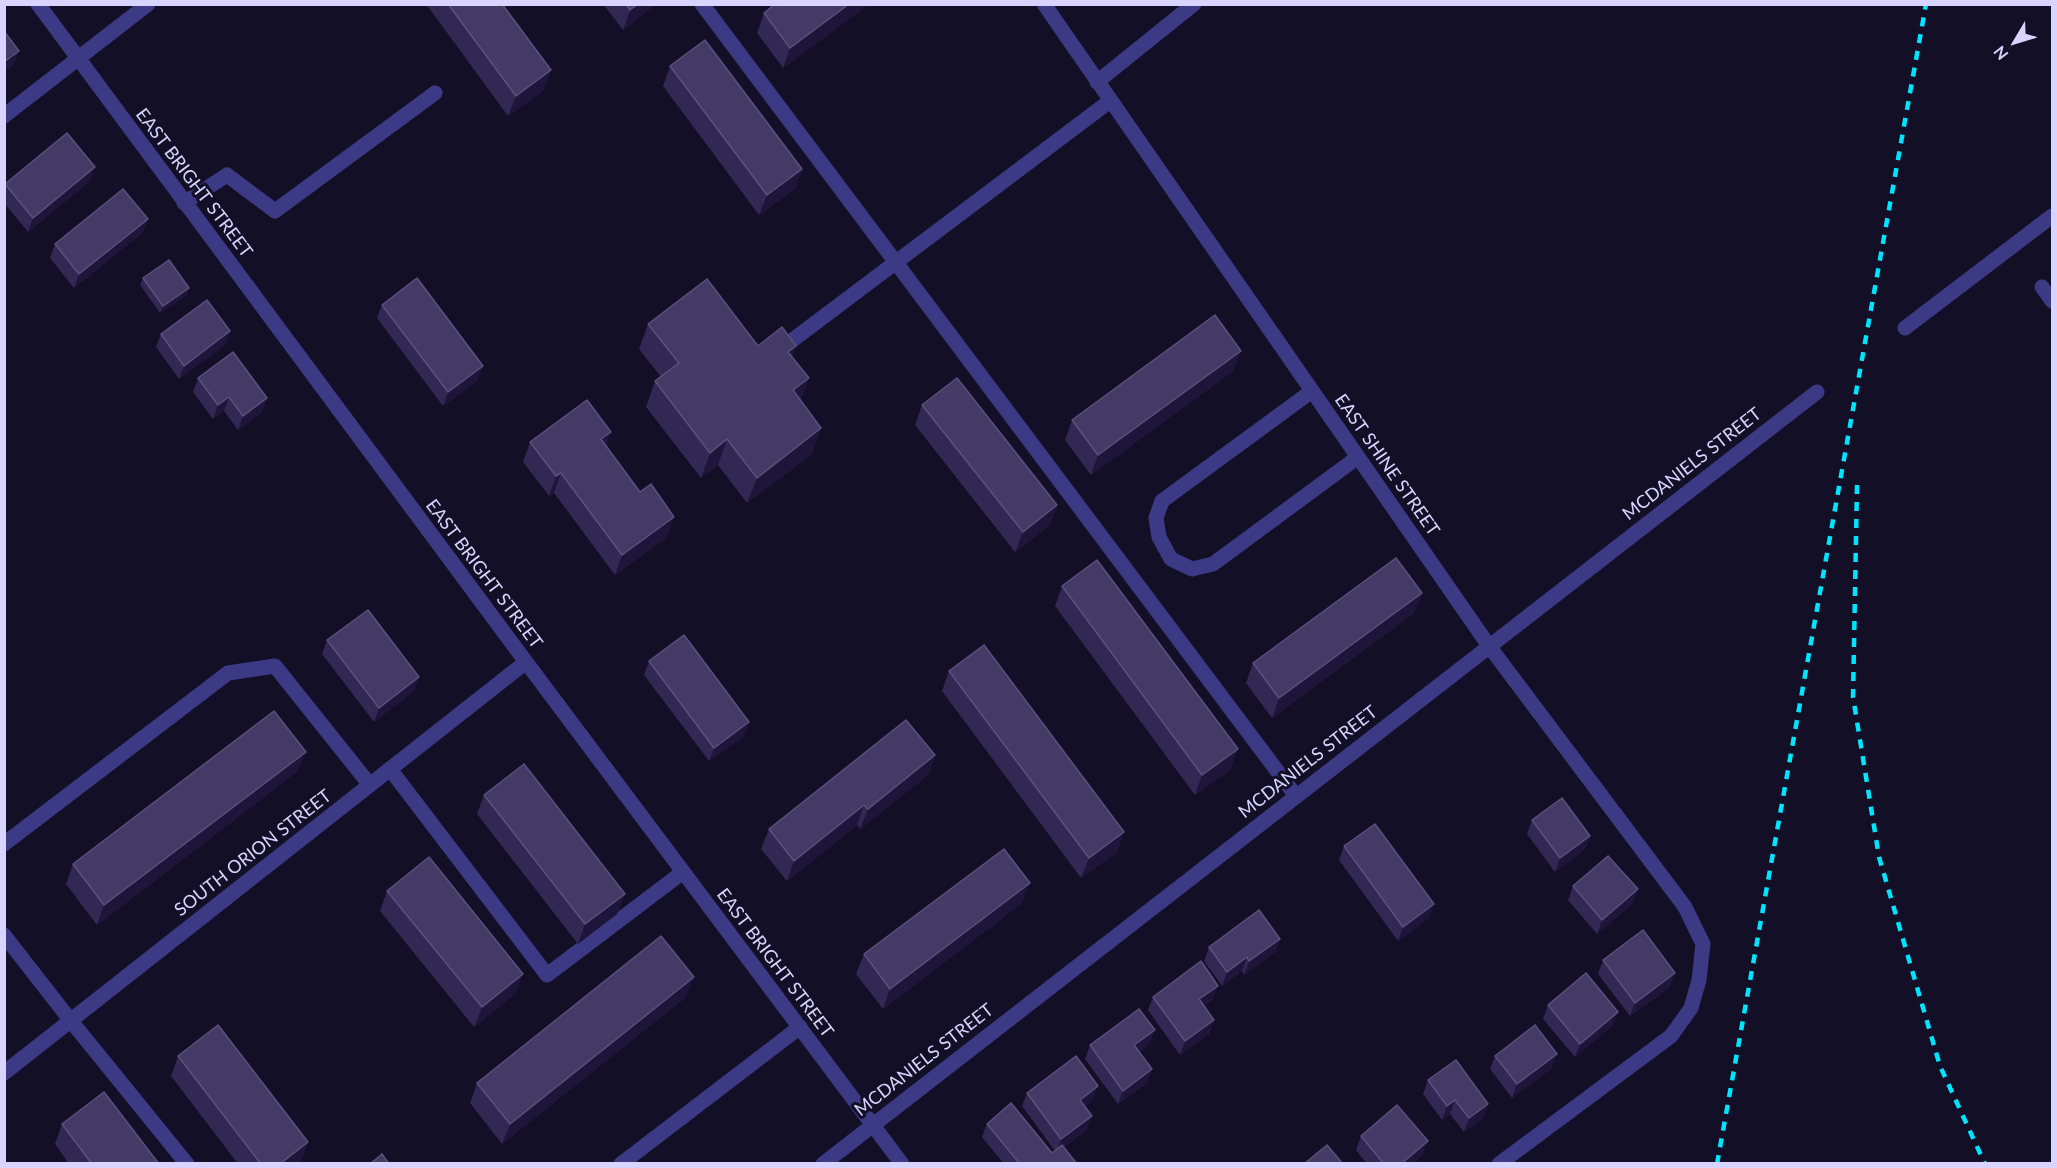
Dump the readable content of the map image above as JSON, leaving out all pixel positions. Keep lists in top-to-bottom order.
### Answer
{
  "streets": {
    "street": [
      "EAST BRIGHT STREET",
      "MCDANIELS STREET",
      "EAST SHINE STREET",
      "SOUTH ORION STREET"
    ]
  },
  "crossings": [
    ["EAST BRIGHT STREET", "MCDANIELS STREET"],
    ["EAST BRIGHT STREET", "SOUTH ORION STREET"],
    ["MCDANIELS STREET", "EAST SHINE STREET"]
  ],
  "north": "bottom left"
}
